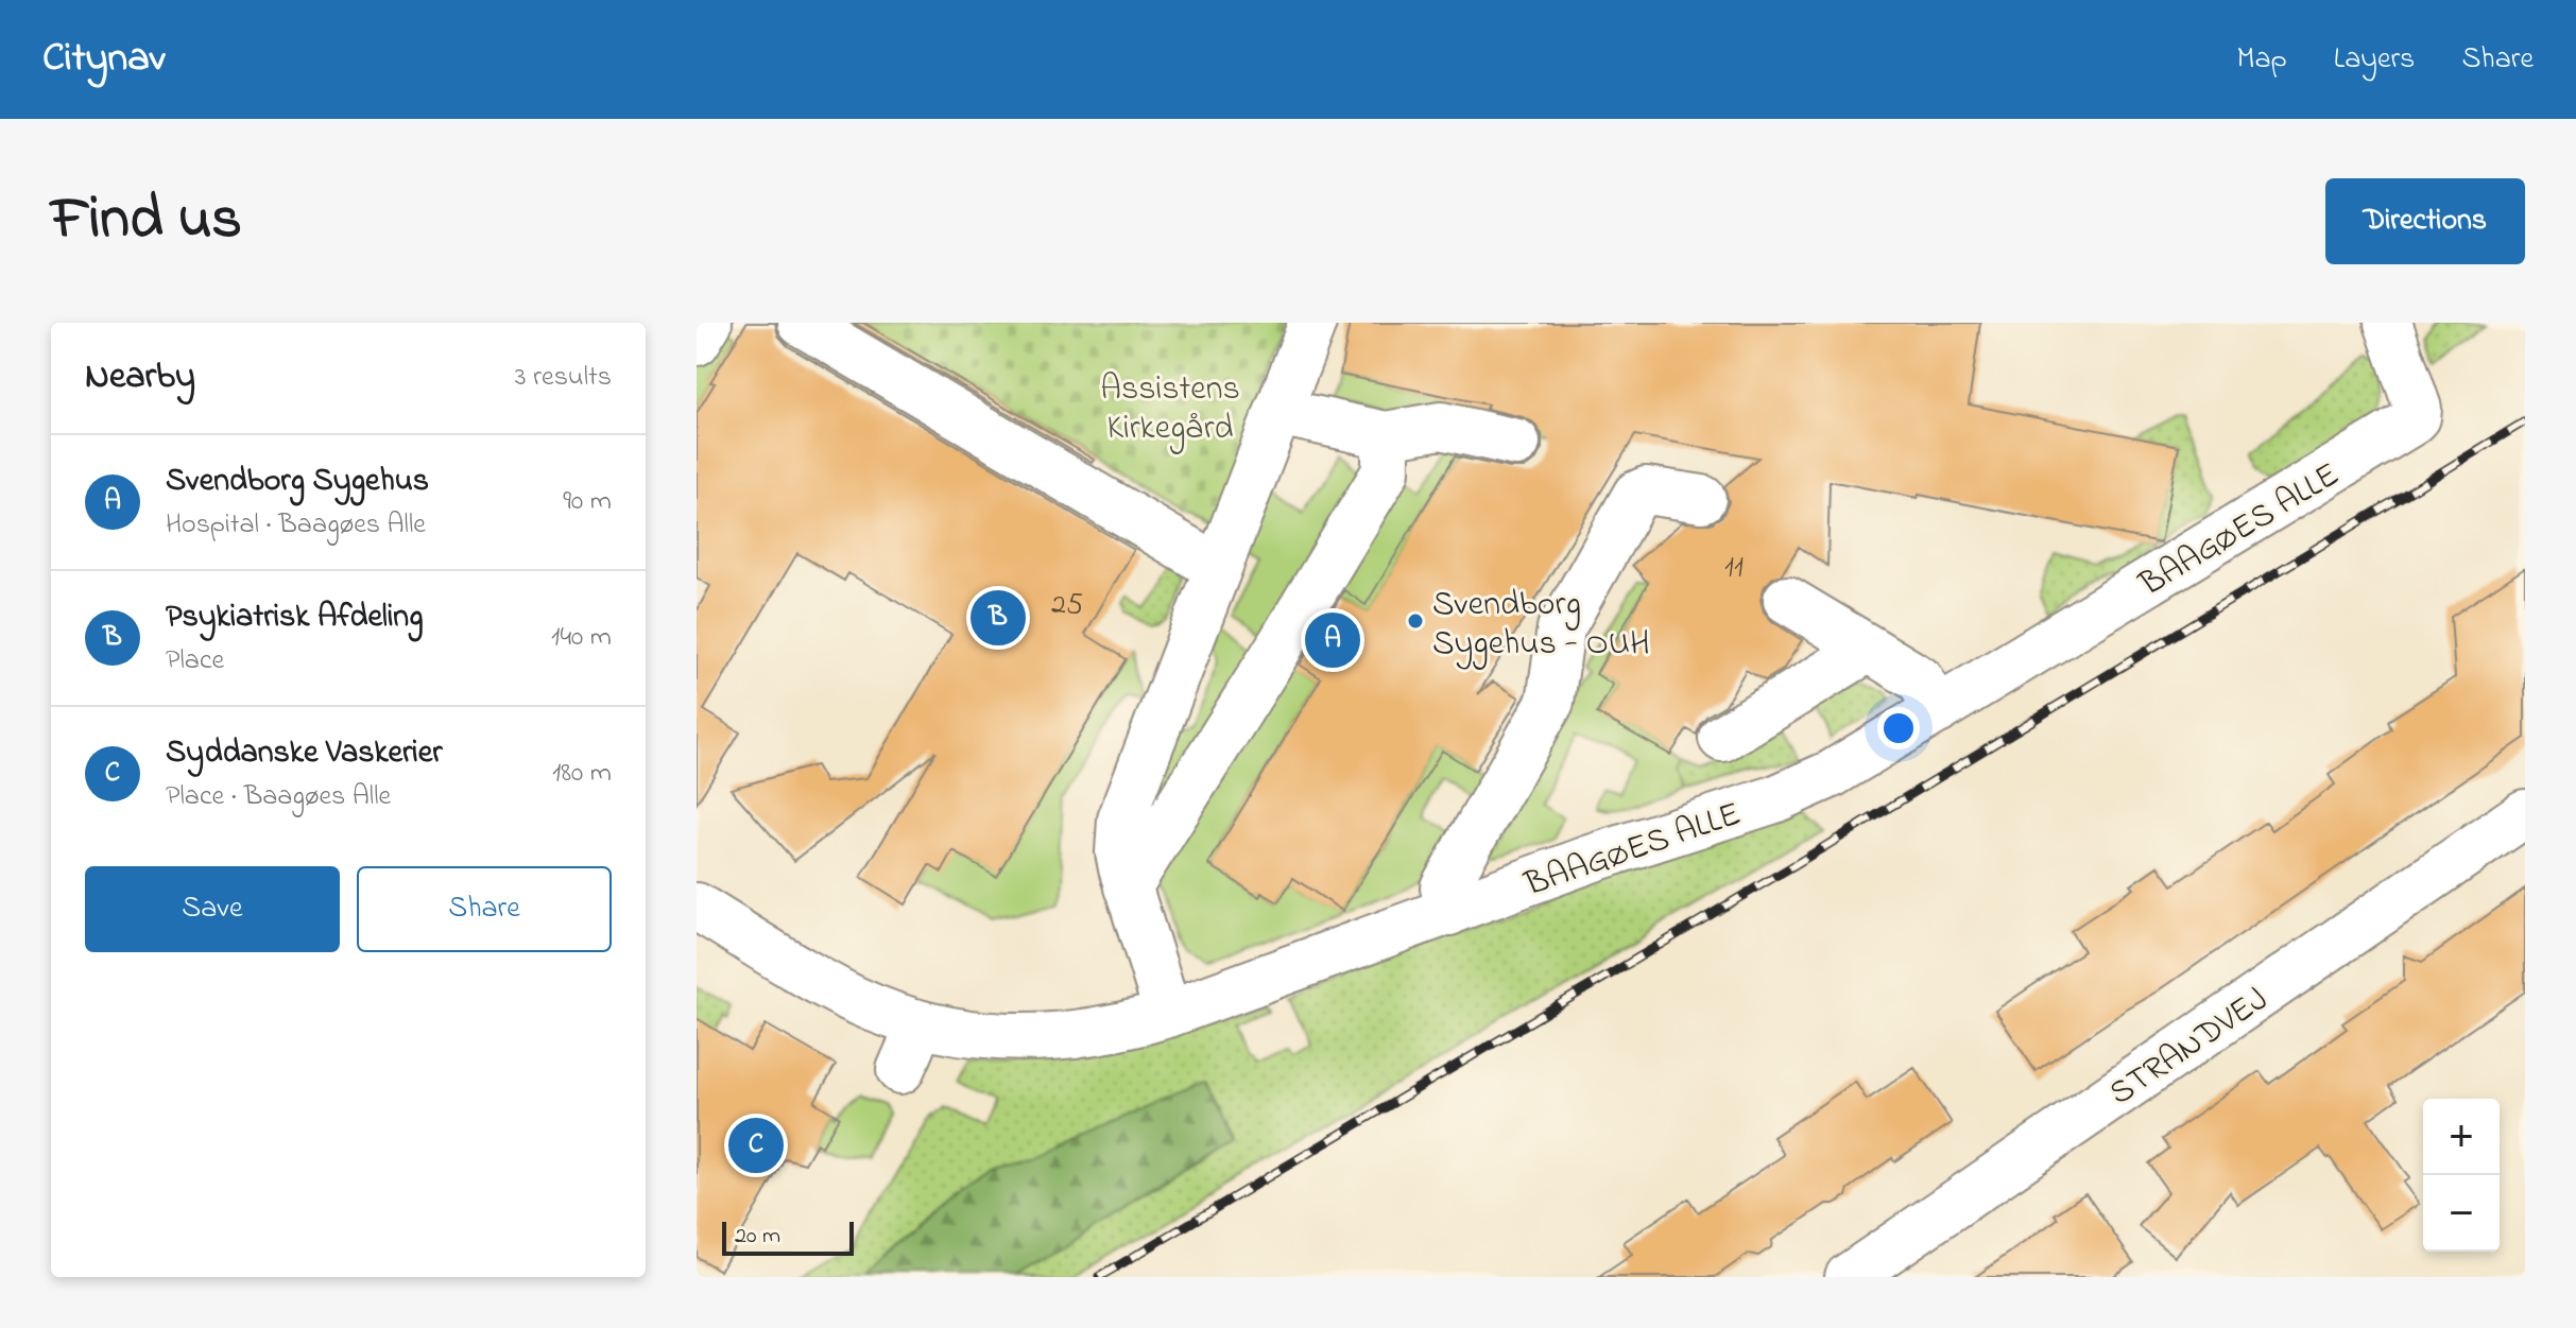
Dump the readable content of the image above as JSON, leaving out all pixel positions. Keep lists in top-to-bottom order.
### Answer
{
  "streets": {
    "street": ["BAAGØES ALLE", "STRANDVEJ"]
  },
  "parks": ["Assistens Kirkegård"],
  "places": ["Svendborg Sygehus - OUH"],
  "house_numbers": ["11", "25"],
  "scale_bar": "20 m",
  "page": {
    "header": "Citynav",
    "nav": ["Map", "Layers", "Share"],
    "title": "Find us",
    "buttons": [
      "Directions",
      ["Save", "Share"]
    ],
    "heading": ["Nearby", "3 results"],
    "list": [
      {
        "mark": "A",
        "name": "Svendborg Sygehus",
        "note": "Hospital · Baagøes Alle",
        "value": "90 m"
      },
      {
        "mark": "B",
        "name": "Psykiatrisk Afdeling",
        "note": "Place",
        "value": "140 m"
      },
      {
        "mark": "C",
        "name": "Syddanske Vaskerier",
        "note": "Place · Baagøes Alle",
        "value": "180 m"
      }
    ],
    "pins": ["B", "A", "C"],
    "map_buttons": ["+", "−"],
    "scale": "20 m"
  }
}
